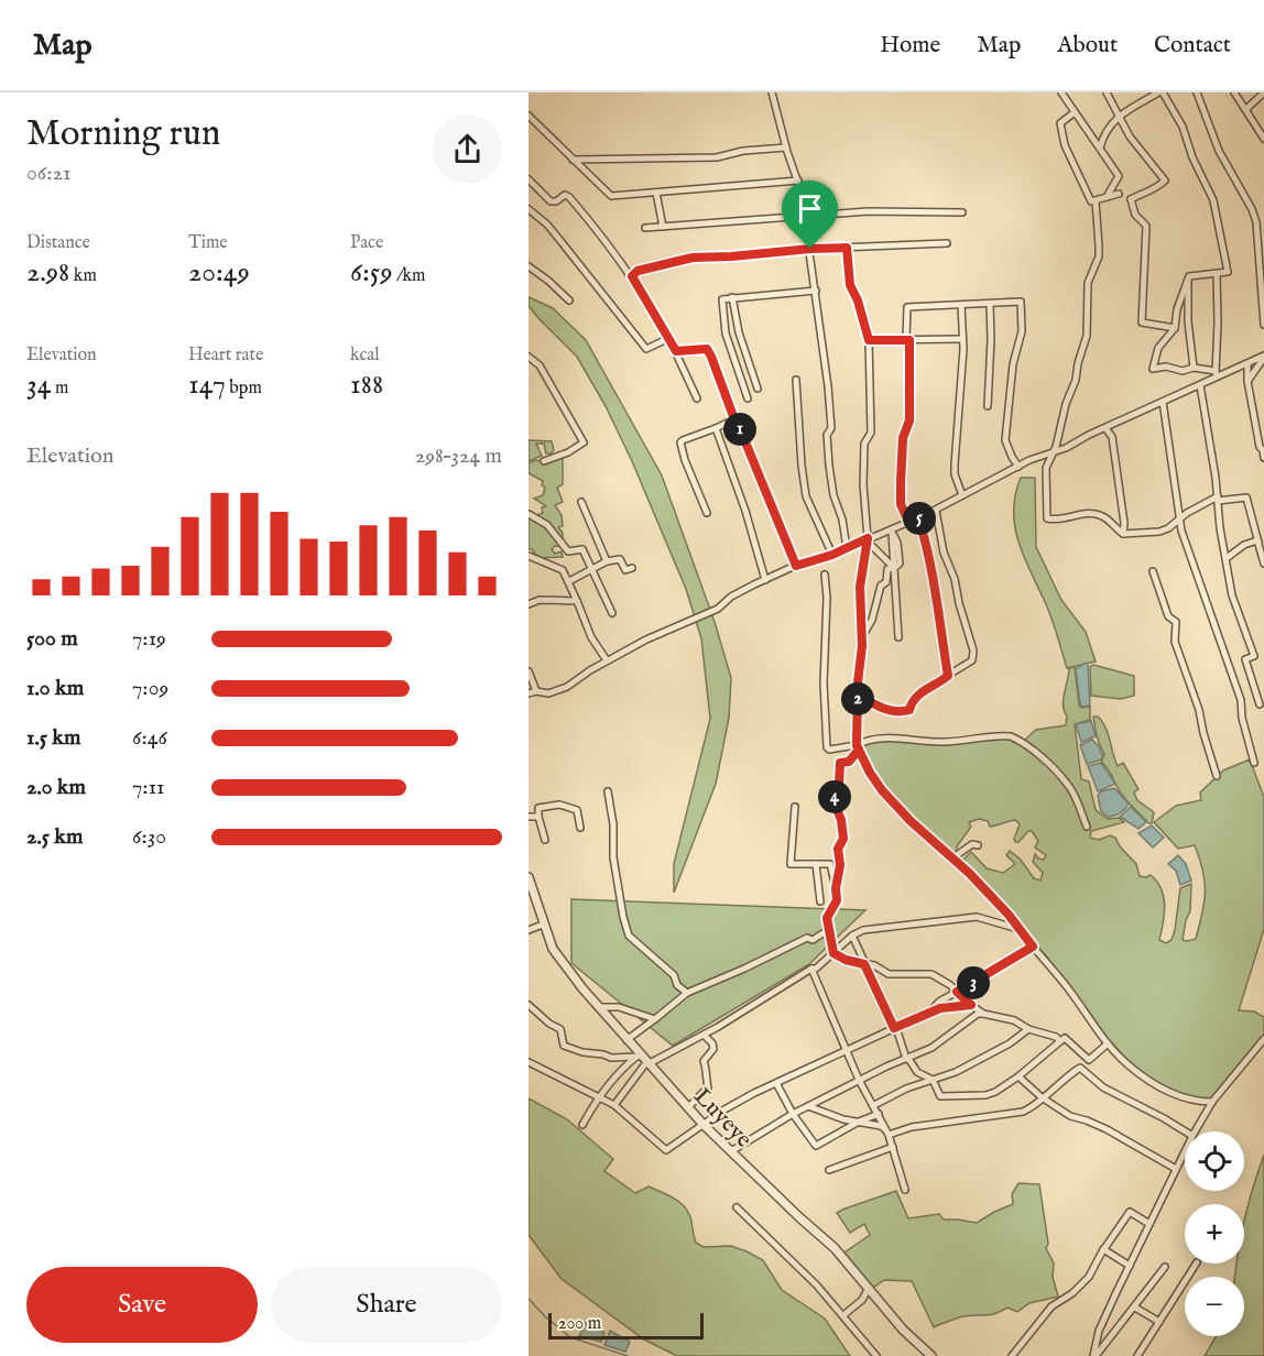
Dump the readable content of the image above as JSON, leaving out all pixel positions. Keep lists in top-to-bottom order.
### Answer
{
  "streets": {
    "street": ["Luyeye"]
  },
  "scale_bar": "200 m",
  "page": {
    "header": "Map",
    "nav": [
      "Home",
      "Map",
      "About",
      "Contact"
    ],
    "heading": ["Morning run", "06:21"],
    "stats": [
      ["Distance", "2.98 km"],
      ["Time", "20:49"],
      ["Pace", "6:59 /km"],
      ["Elevation", "34 m"],
      ["Heart rate", "147 bpm"],
      ["kcal", "188"]
    ],
    "pins": [
      "1",
      "5",
      "2",
      "4",
      "3"
    ],
    "chart": ["Elevation", "298–324 m"],
    "list": [
      {
        "name": "500 m",
        "note": "7:19"
      },
      {
        "name": "1.0 km",
        "note": "7:09"
      },
      {
        "name": "1.5 km",
        "note": "6:46"
      },
      {
        "name": "2.0 km",
        "note": "7:11"
      },
      {
        "name": "2.5 km",
        "note": "6:30"
      }
    ],
    "map_buttons": ["+", "−"],
    "buttons": ["Save", "Share"],
    "scale": "200 m"
  }
}
